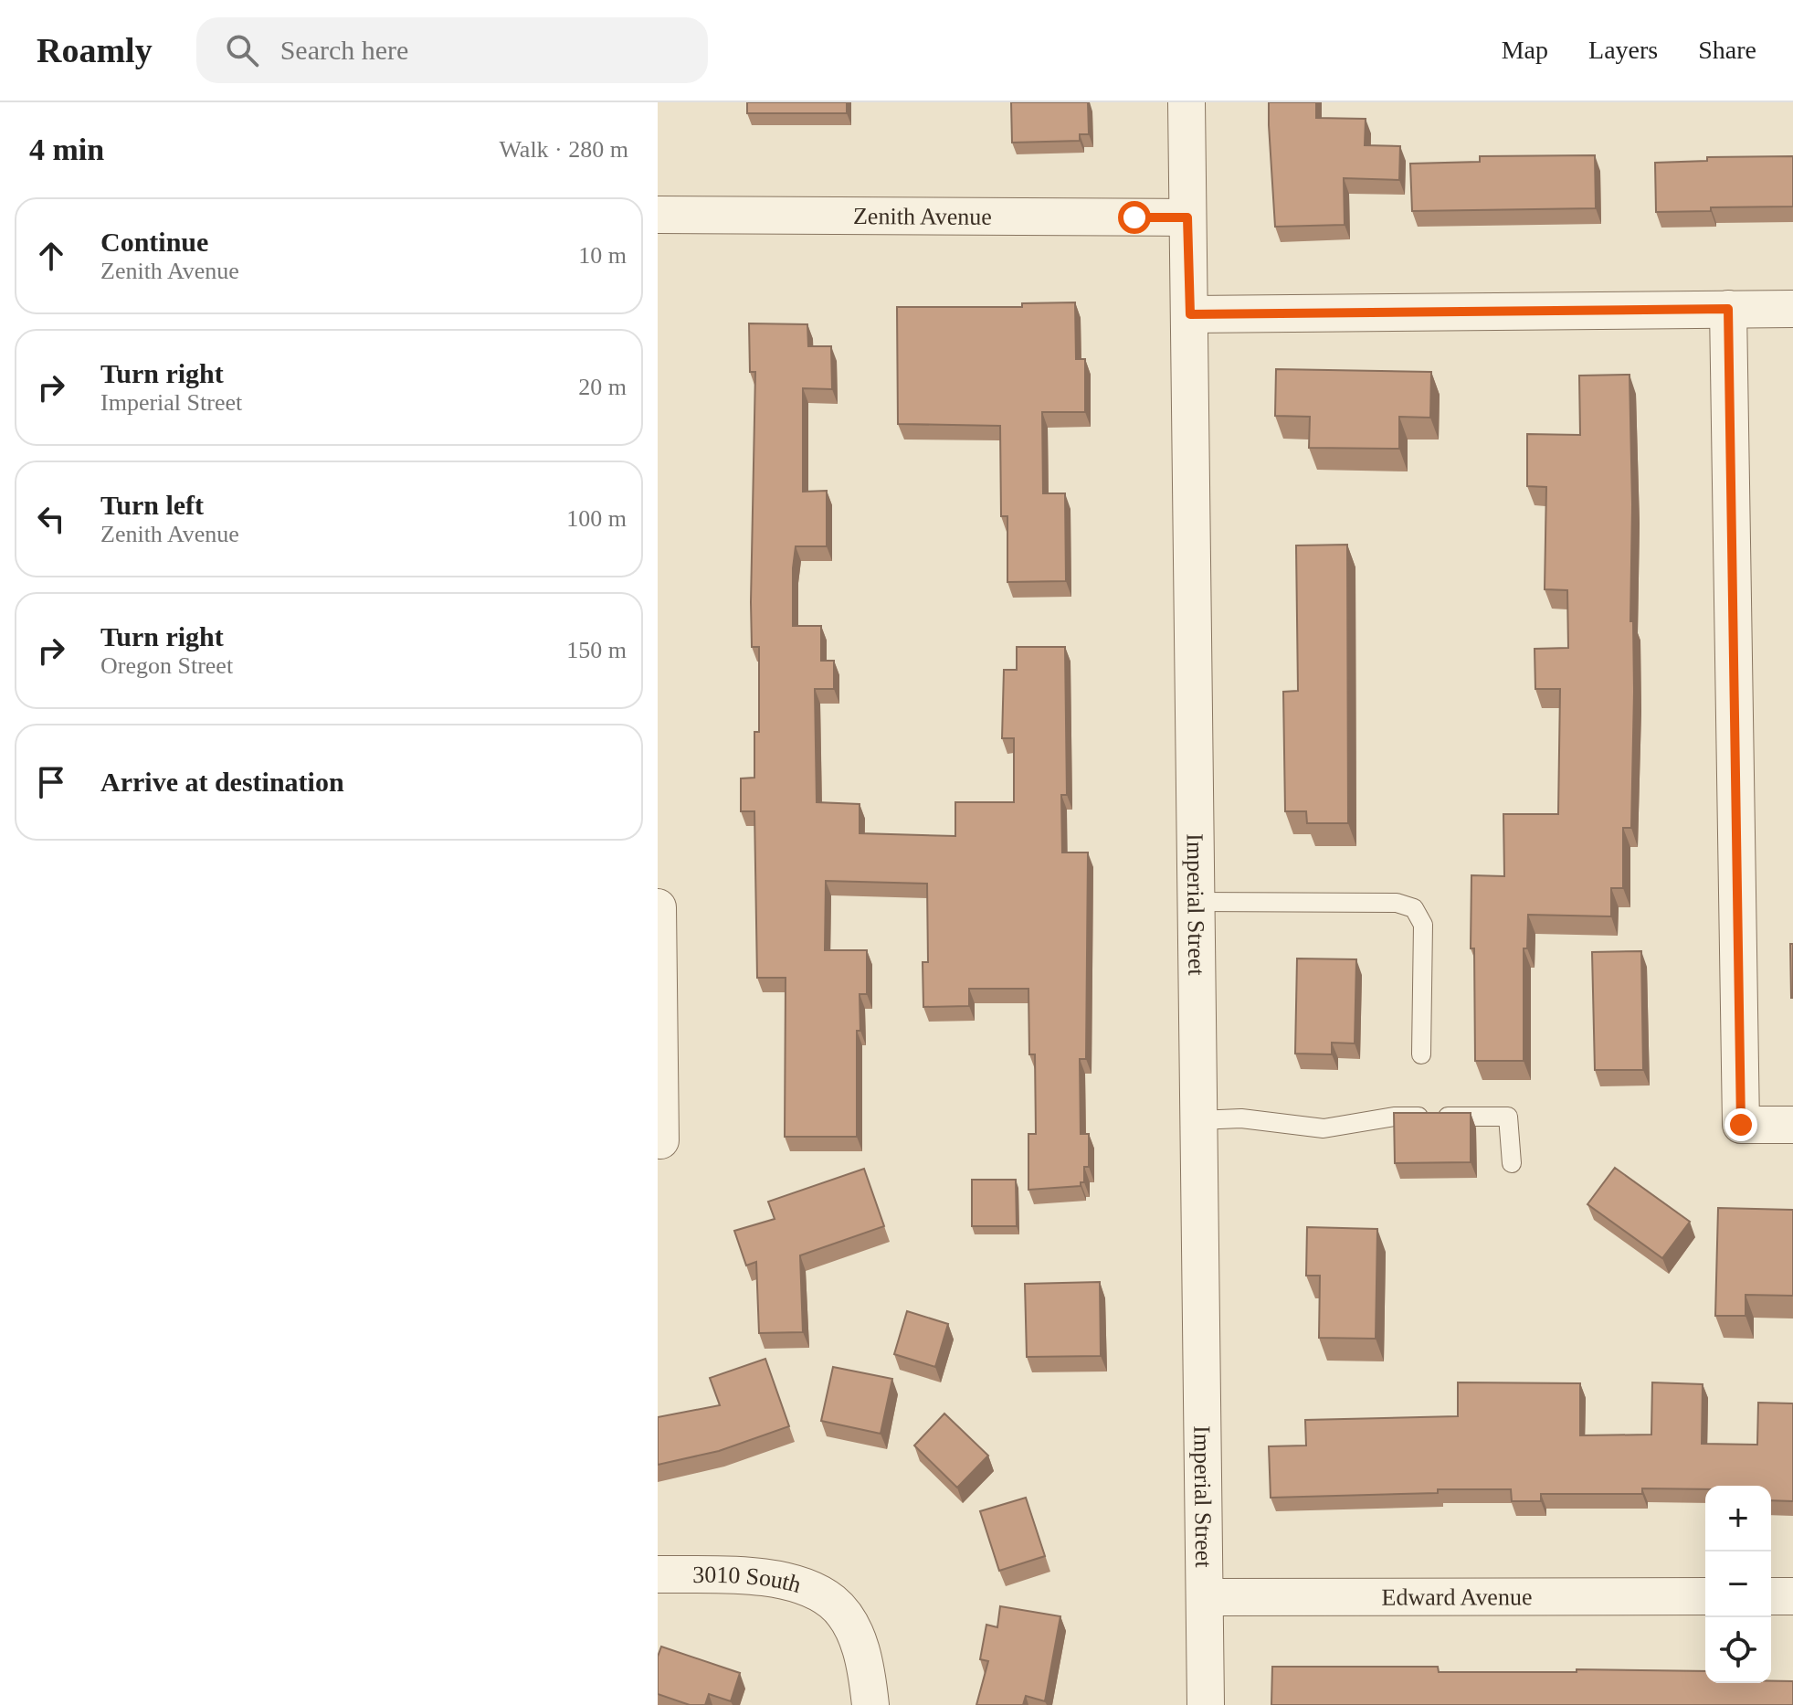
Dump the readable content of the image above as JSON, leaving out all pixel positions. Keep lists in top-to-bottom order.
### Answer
{
  "streets": {
    "street": [
      "Zenith Avenue",
      "Imperial Street",
      "3010 South",
      "Edward Avenue"
    ]
  },
  "crossings": [
    ["Zenith Avenue", "Imperial Street"],
    ["Imperial Street", "Edward Avenue"]
  ],
  "page": {
    "header": "Roamly",
    "search": "Search here",
    "nav": ["Map", "Layers", "Share"],
    "heading": ["4 min", "Walk · 280 m"],
    "list": [
      ["Continue", "Zenith Avenue", "10 m"],
      ["Turn right", "Imperial Street", "20 m"],
      ["Turn left", "Zenith Avenue", "100 m"],
      ["Turn right", "Oregon Street", "150 m"],
      "Arrive at destination"
    ],
    "map_buttons": ["+", "−"]
  }
}
